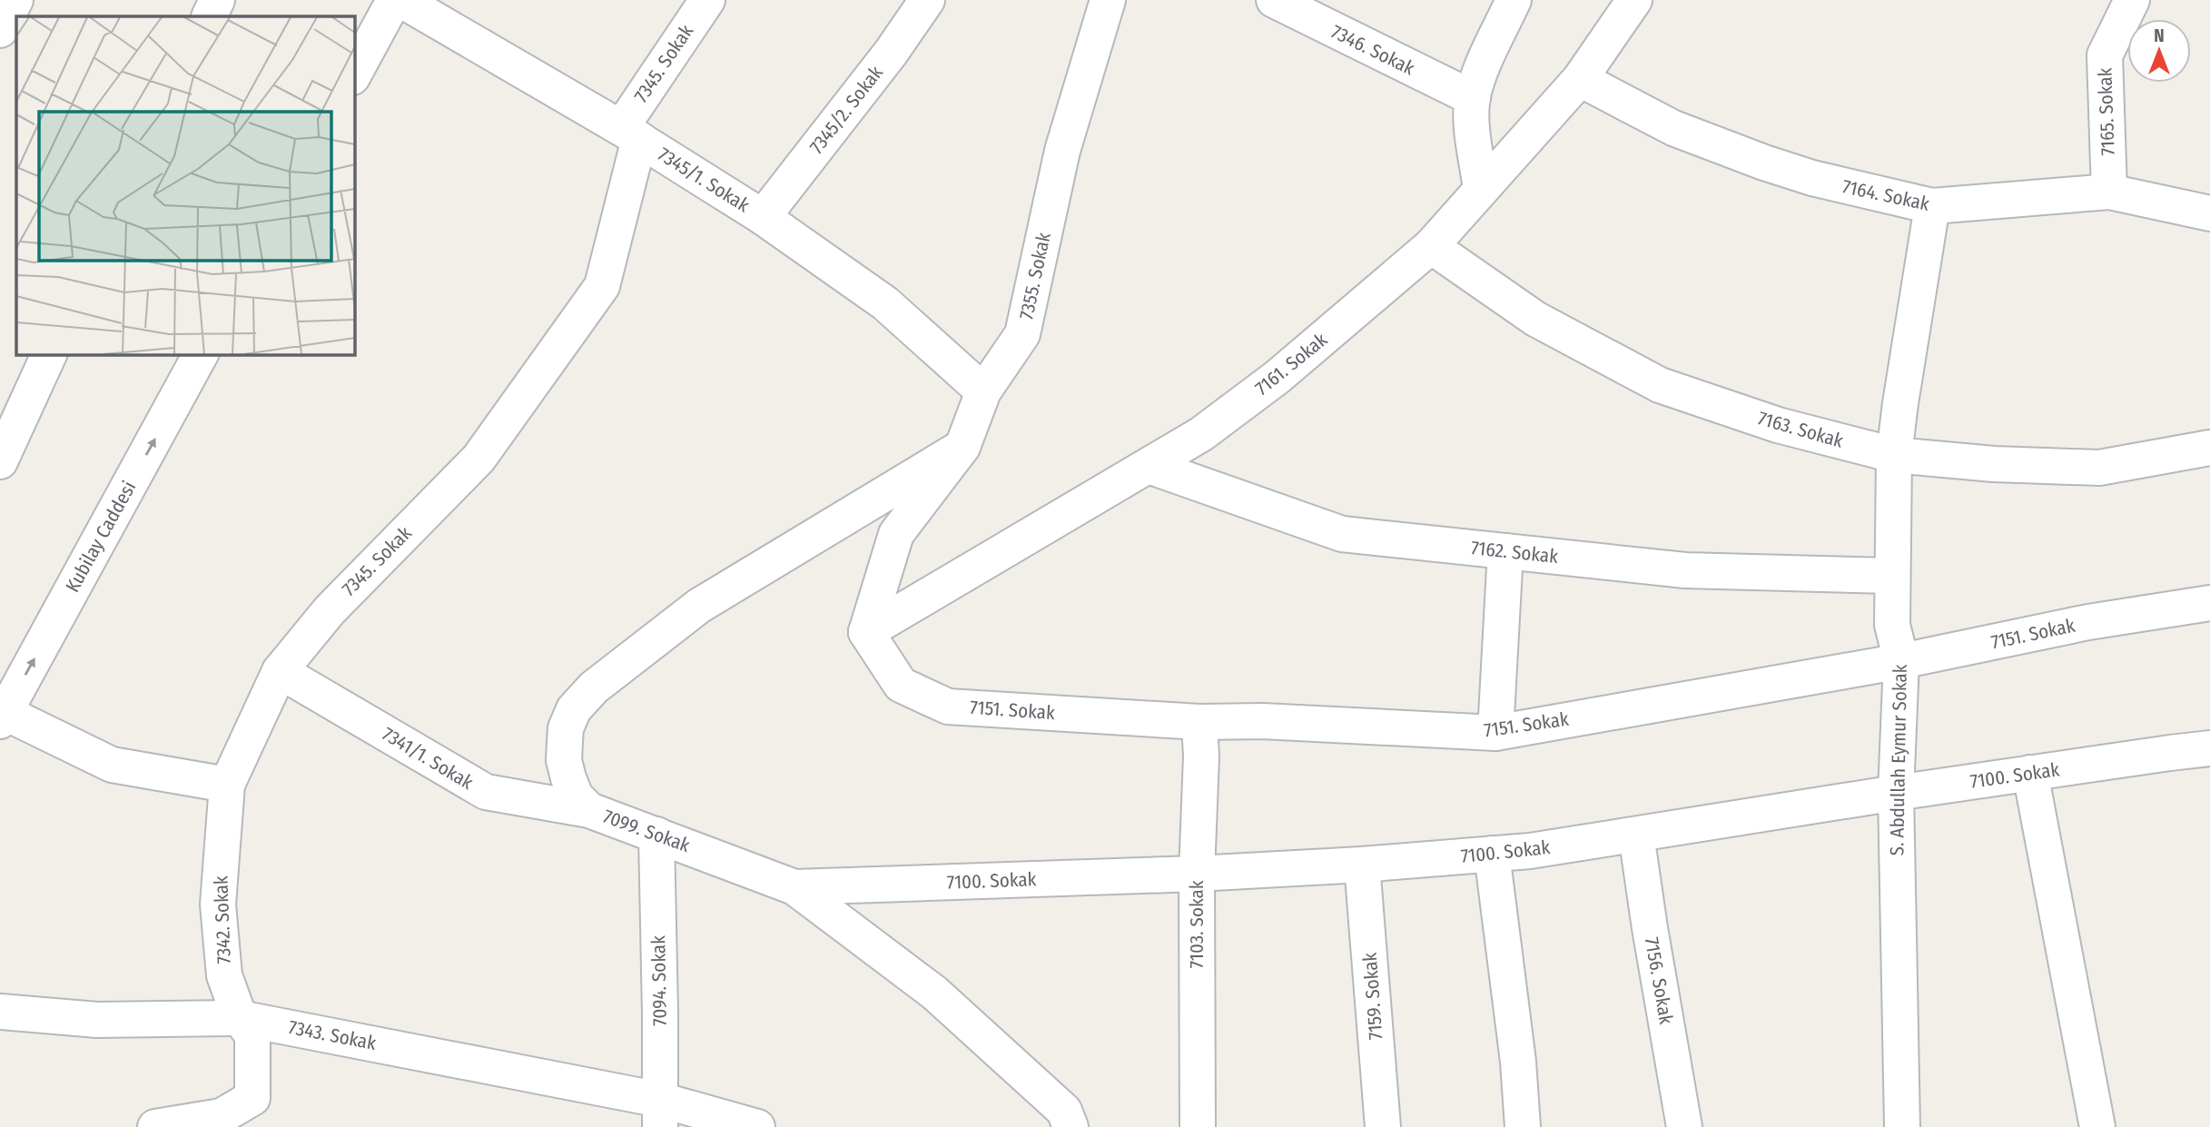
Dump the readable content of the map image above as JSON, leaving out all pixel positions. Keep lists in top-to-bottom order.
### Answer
{
  "streets": {
    "street": [
      "7346. Sokak",
      "7345. Sokak",
      "7345/2. Sokak",
      "7165. Sokak",
      "7345/1. Sokak",
      "7164. Sokak",
      "7355. Sokak",
      "7161. Sokak",
      "7163. Sokak",
      "Kubilay Caddesi",
      "7162. Sokak",
      "7151. Sokak",
      "7341/1. Sokak",
      "S. Abdullah Eymur Sokak",
      "7100. Sokak",
      "7099. Sokak",
      "7342. Sokak",
      "7103. Sokak",
      "7094. Sokak",
      "7156. Sokak",
      "7159. Sokak",
      "7343. Sokak"
    ]
  },
  "crossings": [
    ["7345. Sokak", "7345/1. Sokak"],
    ["7345. Sokak", "7341/1. Sokak"],
    ["7345. Sokak", "7342. Sokak"],
    ["7345/2. Sokak", "7345/1. Sokak"],
    ["7165. Sokak", "7164. Sokak"],
    ["7345/1. Sokak", "7355. Sokak"],
    ["7164. Sokak", "7161. Sokak"],
    ["7164. Sokak", "S. Abdullah Eymur Sokak"],
    ["7355. Sokak", "7161. Sokak"],
    ["7355. Sokak", "7151. Sokak"],
    ["7355. Sokak", "7099. Sokak"],
    ["7161. Sokak", "7163. Sokak"],
    ["7161. Sokak", "7162. Sokak"],
    ["7161. Sokak", "7151. Sokak"],
    ["7163. Sokak", "S. Abdullah Eymur Sokak"],
    ["7162. Sokak", "S. Abdullah Eymur Sokak"],
    ["7151. Sokak", "S. Abdullah Eymur Sokak"],
    ["7151. Sokak", "7103. Sokak"],
    ["7341/1. Sokak", "7099. Sokak"],
    ["S. Abdullah Eymur Sokak", "7100. Sokak"],
    ["7100. Sokak", "7099. Sokak"],
    ["7100. Sokak", "7103. Sokak"],
    ["7100. Sokak", "7156. Sokak"],
    ["7100. Sokak", "7159. Sokak"],
    ["7099. Sokak", "7094. Sokak"],
    ["7342. Sokak", "7343. Sokak"],
    ["7094. Sokak", "7343. Sokak"]
  ],
  "one_way": ["Kubilay Caddesi"],
  "north": "top"
}
